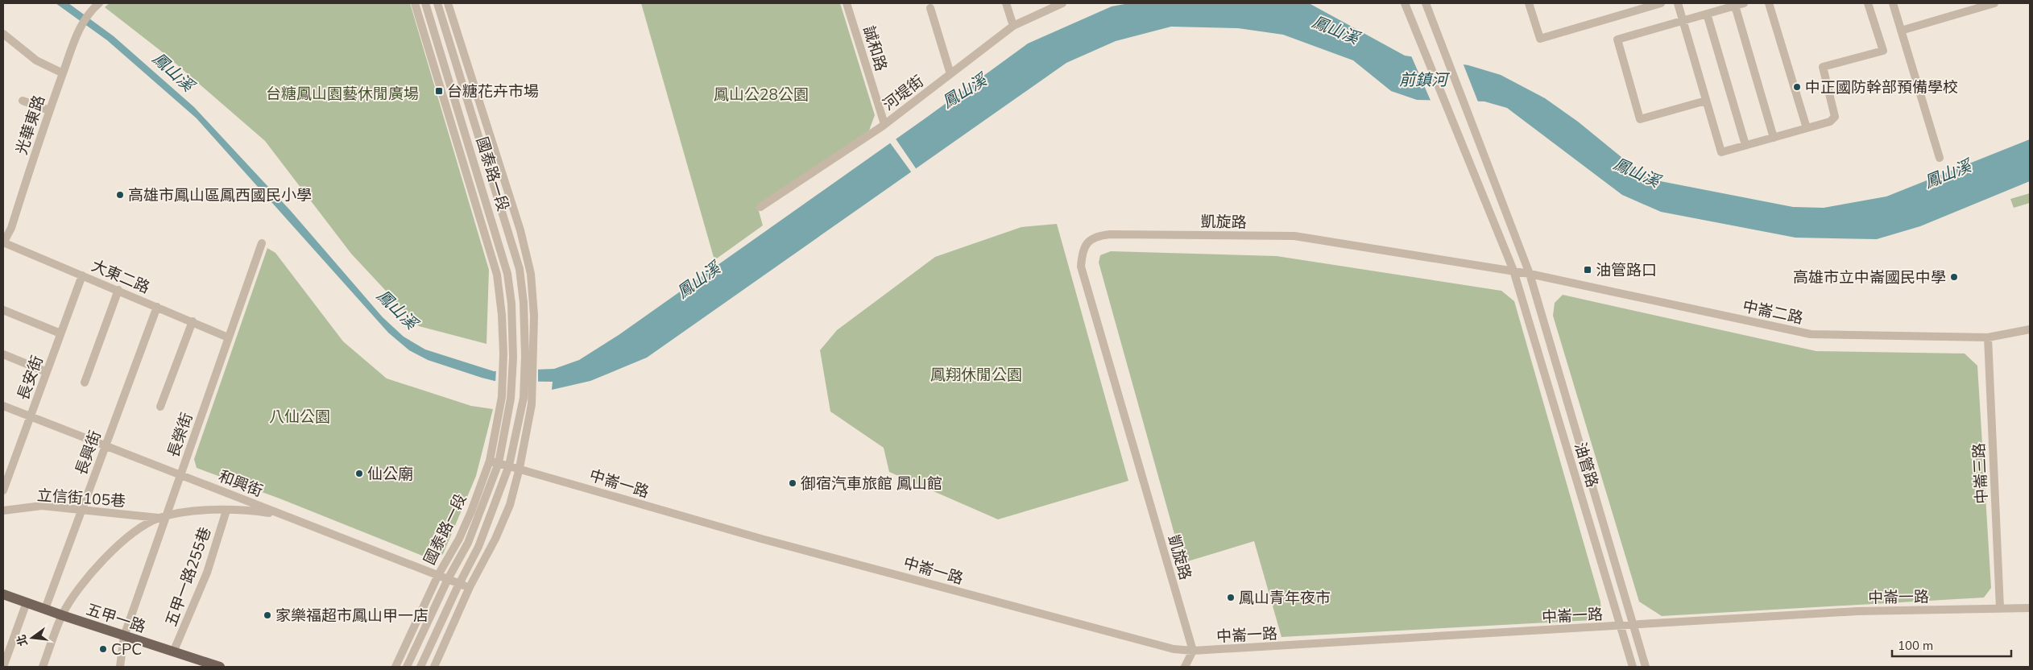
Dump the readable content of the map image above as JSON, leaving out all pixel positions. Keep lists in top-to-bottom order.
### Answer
{
  "streets": {
    "main road": ["五甲一路"],
    "street": [
      "誠和路",
      "河堤街",
      "光華東路",
      "國泰路一段",
      "凱旋路",
      "大東二路",
      "中崙二路",
      "長安街",
      "長榮街",
      "長興街",
      "油管路",
      "中崙三路",
      "和興街",
      "中崙一路",
      "立信街105巷",
      "五甲一路255巷"
    ]
  },
  "crossings": [
    ["誠和路", "河堤街"],
    ["光華東路", "大東二路"],
    ["國泰路一段", "和興街"],
    ["國泰路一段", "中崙一路"],
    ["凱旋路", "中崙二路"],
    ["凱旋路", "油管路"],
    ["凱旋路", "中崙一路"],
    ["大東二路", "長安街"],
    ["大東二路", "長榮街"],
    ["大東二路", "長興街"],
    ["中崙二路", "油管路"],
    ["中崙二路", "中崙三路"],
    ["長安街", "和興街"],
    ["長榮街", "和興街"],
    ["長榮街", "五甲一路"],
    ["長興街", "和興街"],
    ["長興街", "立信街105巷"],
    ["長興街", "五甲一路"],
    ["油管路", "中崙一路"],
    ["中崙三路", "中崙一路"],
    ["五甲一路255巷", "五甲一路"]
  ],
  "water": ["鳳山溪", "前鎮河"],
  "parks": [
    "台糖鳳山園藝休閒廣場",
    "鳳山公28公園",
    "鳳翔休閒公園",
    "八仙公園"
  ],
  "places": {
    "other": [
      "中正國防幹部預備學校",
      "高雄市鳳山區鳳西國民小學",
      "高雄市立中崙國民中學",
      "仙公廟",
      "御宿汽車旅館 鳳山館",
      "鳳山青年夜市",
      "家樂福超市鳳山甲一店",
      "CPC"
    ],
    "transit": ["台糖花卉市場", "油管路口"]
  },
  "scale_bar": "100 m",
  "north": "left"
}
